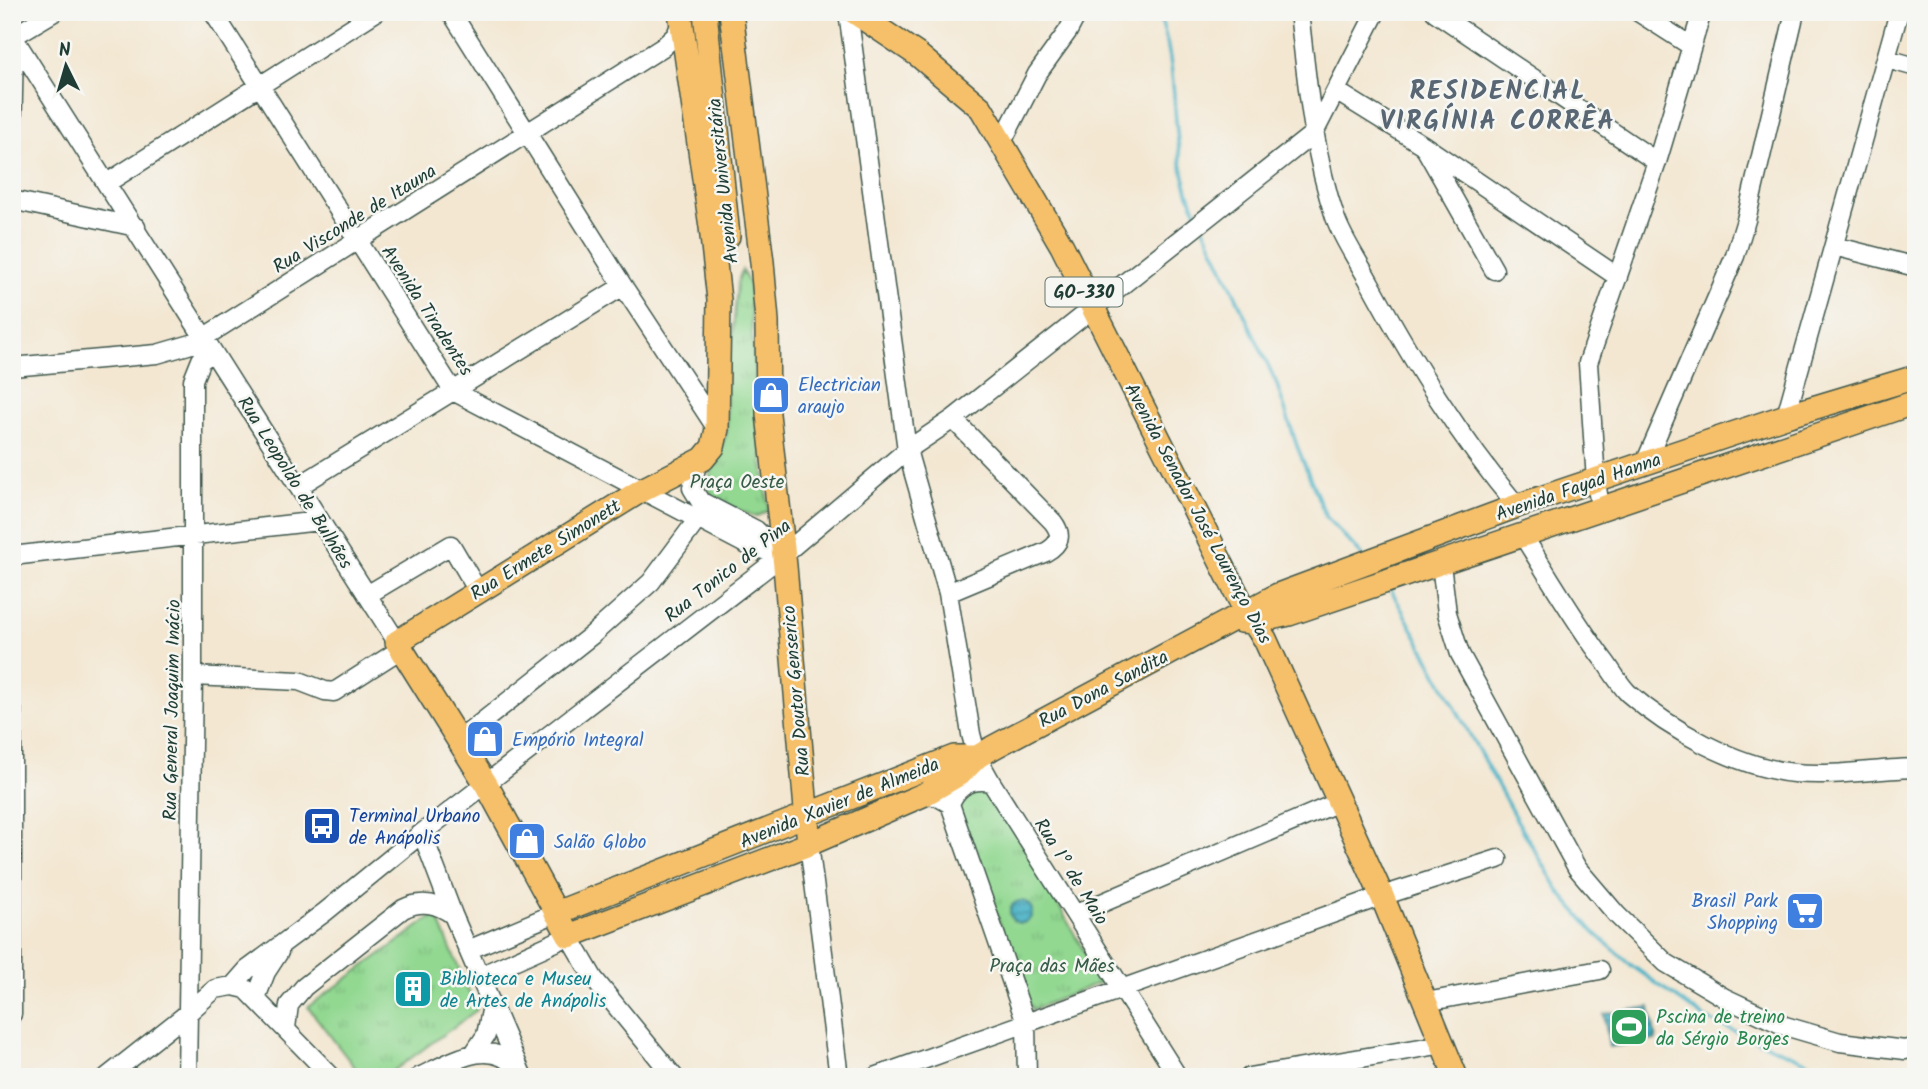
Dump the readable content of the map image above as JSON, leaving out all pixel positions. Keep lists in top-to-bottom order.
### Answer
{
  "streets": {
    "main road": [
      "Avenida Universitária",
      "GO-330",
      "Rua Leopoldo de Bulhões",
      "Avenida Fayad Hanna",
      "Avenida Senador José Lourenço Dias",
      "Rua Ermete Simonett",
      "Rua Dona Sandita",
      "Rua Doutor Genserico",
      "Avenida Xavier de Almeida"
    ],
    "street": [
      "Rua Visconde de Itauna",
      "Avenida Tiradentes",
      "Rua Tonico de Pina",
      "Rua General Joaquim Inácio",
      "Rua 1º de Maio"
    ]
  },
  "crossings": [
    ["Avenida Universitária", "Rua Visconde de Itauna"],
    ["Avenida Universitária", "Avenida Tiradentes"],
    ["Avenida Universitária", "Rua Ermete Simonett"],
    ["Avenida Universitária", "Rua Tonico de Pina"],
    ["Avenida Universitária", "Rua Doutor Genserico"],
    ["Rua Visconde de Itauna", "Avenida Tiradentes"],
    ["Rua Visconde de Itauna", "Rua Leopoldo de Bulhões"],
    ["Rua Visconde de Itauna", "Rua General Joaquim Inácio"],
    ["Avenida Tiradentes", "Rua Ermete Simonett"],
    ["Avenida Tiradentes", "Rua Tonico de Pina"],
    ["Avenida Tiradentes", "Rua Doutor Genserico"],
    ["Rua Leopoldo de Bulhões", "Rua Ermete Simonett"],
    ["Rua Leopoldo de Bulhões", "Rua Tonico de Pina"],
    ["Rua Leopoldo de Bulhões", "Rua General Joaquim Inácio"],
    ["Rua Leopoldo de Bulhões", "Avenida Xavier de Almeida"],
    ["Avenida Fayad Hanna", "Avenida Senador José Lourenço Dias"],
    ["Avenida Fayad Hanna", "Rua Dona Sandita"],
    ["Avenida Senador José Lourenço Dias", "Rua Tonico de Pina"],
    ["Avenida Senador José Lourenço Dias", "Rua Dona Sandita"],
    ["Rua Ermete Simonett", "Rua General Joaquim Inácio"],
    ["Rua Tonico de Pina", "Rua Doutor Genserico"],
    ["Rua Tonico de Pina", "Rua General Joaquim Inácio"],
    ["Rua Tonico de Pina", "Rua 1º de Maio"],
    ["Rua Dona Sandita", "Avenida Xavier de Almeida"],
    ["Rua Dona Sandita", "Rua 1º de Maio"],
    ["Rua Doutor Genserico", "Avenida Xavier de Almeida"],
    ["Avenida Xavier de Almeida", "Rua 1º de Maio"]
  ],
  "districts": ["RESIDENCIAL VIRGÍNIA CORRÊA"],
  "parks": ["Praça Oeste", "Praça das Mães"],
  "places": {
    "shop": ["Electrician araujo", "Empório Integral", "Salão Globo"],
    "bus stop": ["Terminal Urbano de Anápolis"],
    "supermarket": ["Brasil Park Shopping"],
    "building": ["Biblioteca e Museu de Artes de Anápolis"],
    "sports": ["Pscina de treino da Sérgio Borges"]
  },
  "north": "top"
}
